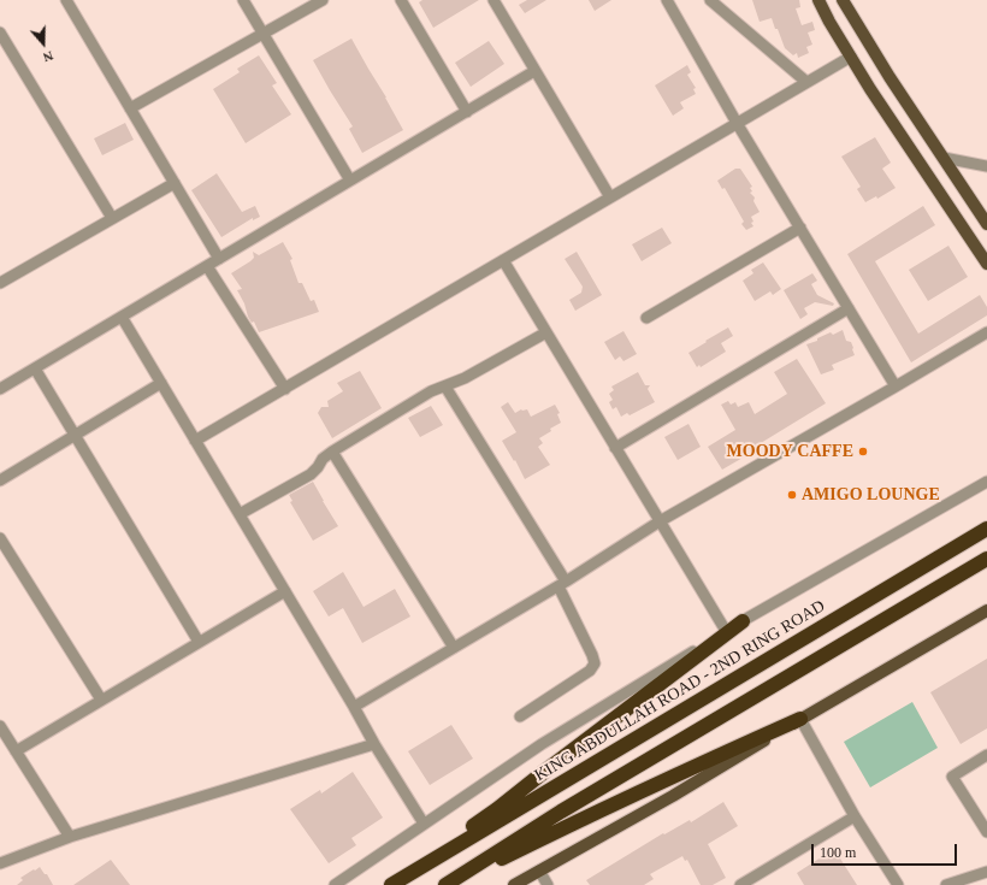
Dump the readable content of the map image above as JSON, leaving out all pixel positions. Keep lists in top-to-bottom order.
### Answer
{
  "streets": {
    "highway": ["KING ABDULLAH ROAD - 2ND RING ROAD"]
  },
  "places": ["MOODY CAFFE", "AMIGO LOUNGE"],
  "scale_bar": "100 m",
  "north": "bottom"
}
